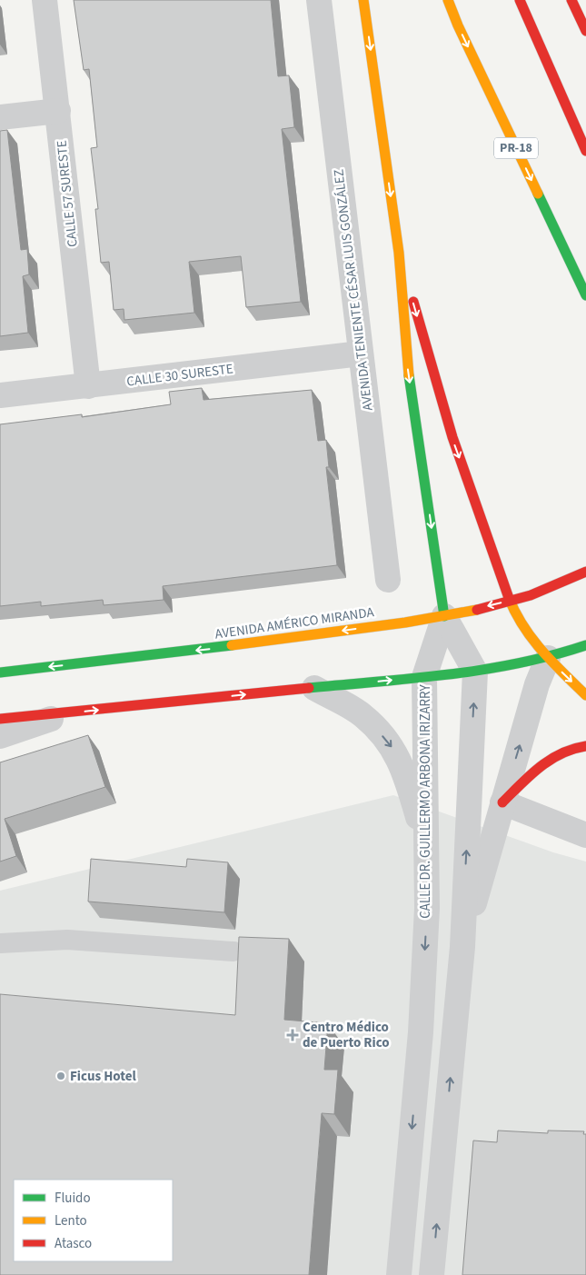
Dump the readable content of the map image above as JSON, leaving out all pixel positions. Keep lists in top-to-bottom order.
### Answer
{
  "streets": {
    "main road": ["PR-18", "AVENIDA AMÉRICO MIRANDA"],
    "street": [
      "CALLE 57 SURESTE",
      "AVENIDA TENIENTE CÉSAR LUIS GONZÁLEZ",
      "CALLE 30 SURESTE",
      "CALLE DR. GUILLERMO ARBONA IRIZARRY"
    ]
  },
  "crossings": [
    ["CALLE 57 SURESTE", "CALLE 30 SURESTE"],
    ["AVENIDA TENIENTE CÉSAR LUIS GONZÁLEZ", "CALLE 30 SURESTE"],
    ["AVENIDA AMÉRICO MIRANDA", "CALLE DR. GUILLERMO ARBONA IRIZARRY"]
  ],
  "places": {
    "health": ["Centro Médico de Puerto Rico"],
    "other": ["Ficus Hotel"]
  },
  "legend": ["Fluido", "Lento", "Atasco"]
}
